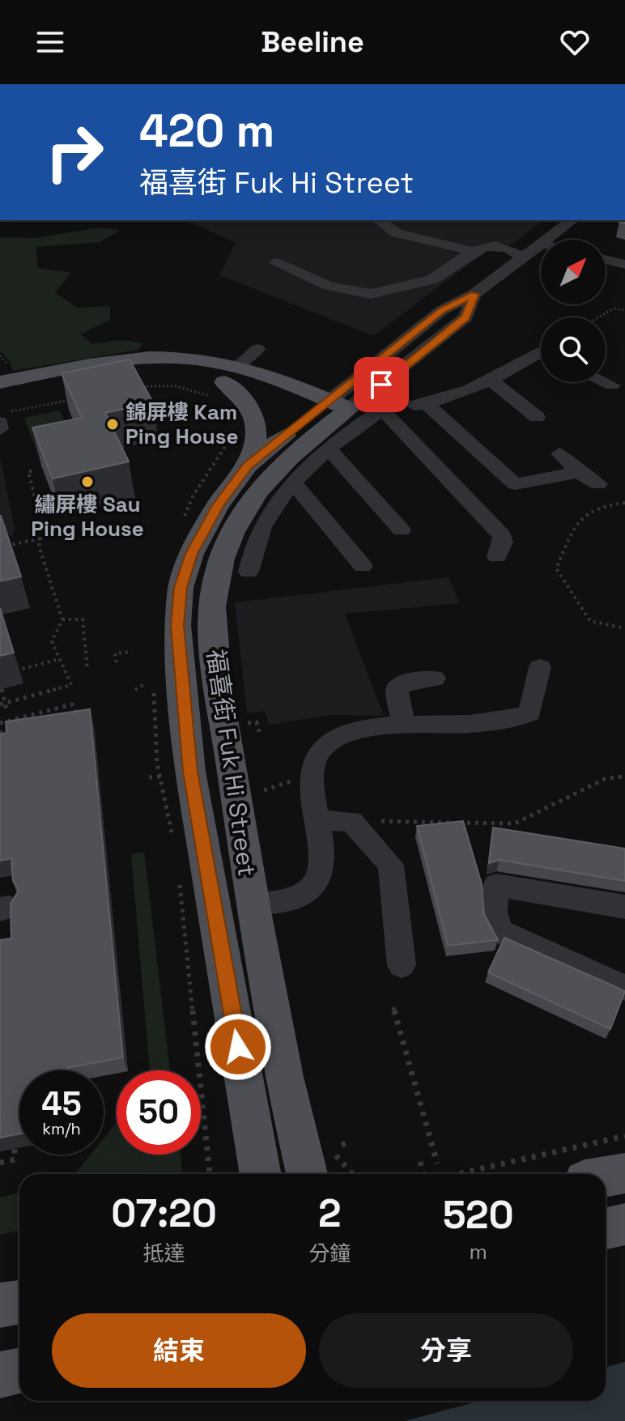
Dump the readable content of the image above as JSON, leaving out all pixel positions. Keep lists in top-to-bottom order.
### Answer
{
  "streets": {
    "main road": ["福喜街 Fuk Hi Street"]
  },
  "places": ["錦屏樓 Kam Ping House", "繡屏樓 Sau Ping House"],
  "north": "top right",
  "page": {
    "header": "Beeline",
    "turn": ["420 m", "福喜街 Fuk Hi Street"],
    "speed": "45 km/h",
    "limit": "50",
    "eta": [
      "07:20",
      "抵達",
      "2",
      "分鐘",
      "520",
      "m"
    ],
    "buttons": ["結束", "分享"]
  }
}
